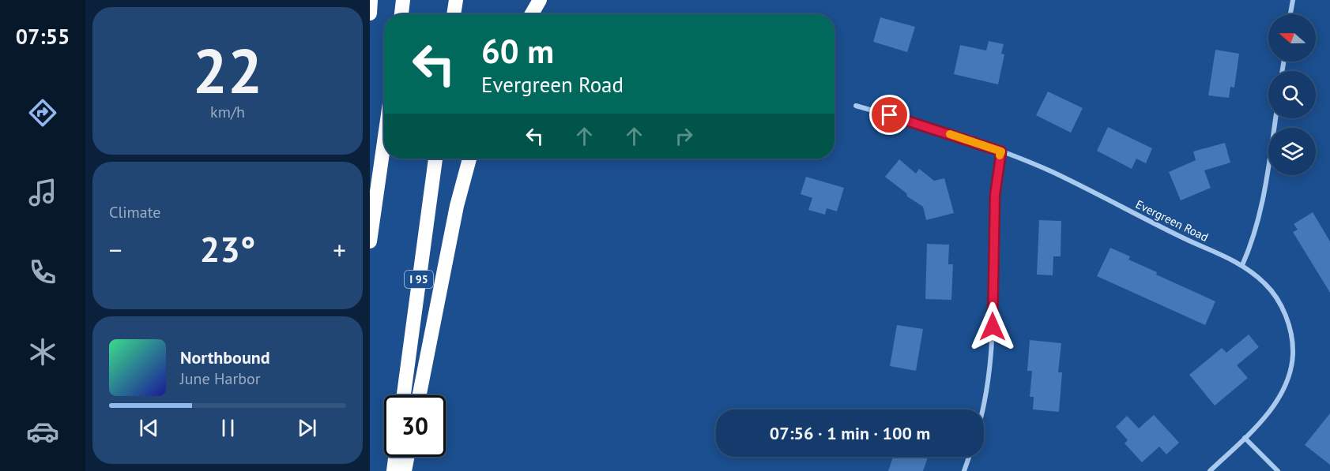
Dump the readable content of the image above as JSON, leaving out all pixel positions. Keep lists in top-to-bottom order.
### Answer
{
  "streets": {
    "highway": ["I 95"],
    "street": ["Evergreen Road"]
  },
  "north": "left",
  "page": {
    "tabs": "07:55",
    "tile": [
      ["22", "km/h"],
      "Climate"
    ],
    "turn": ["60 m", "Evergreen Road"],
    "heat": ["−", "23°", "+"],
    "song": ["Northbound", "June Harbor"],
    "limit": "30",
    "trip": "07:56 · 1 min · 100 m"
  }
}
